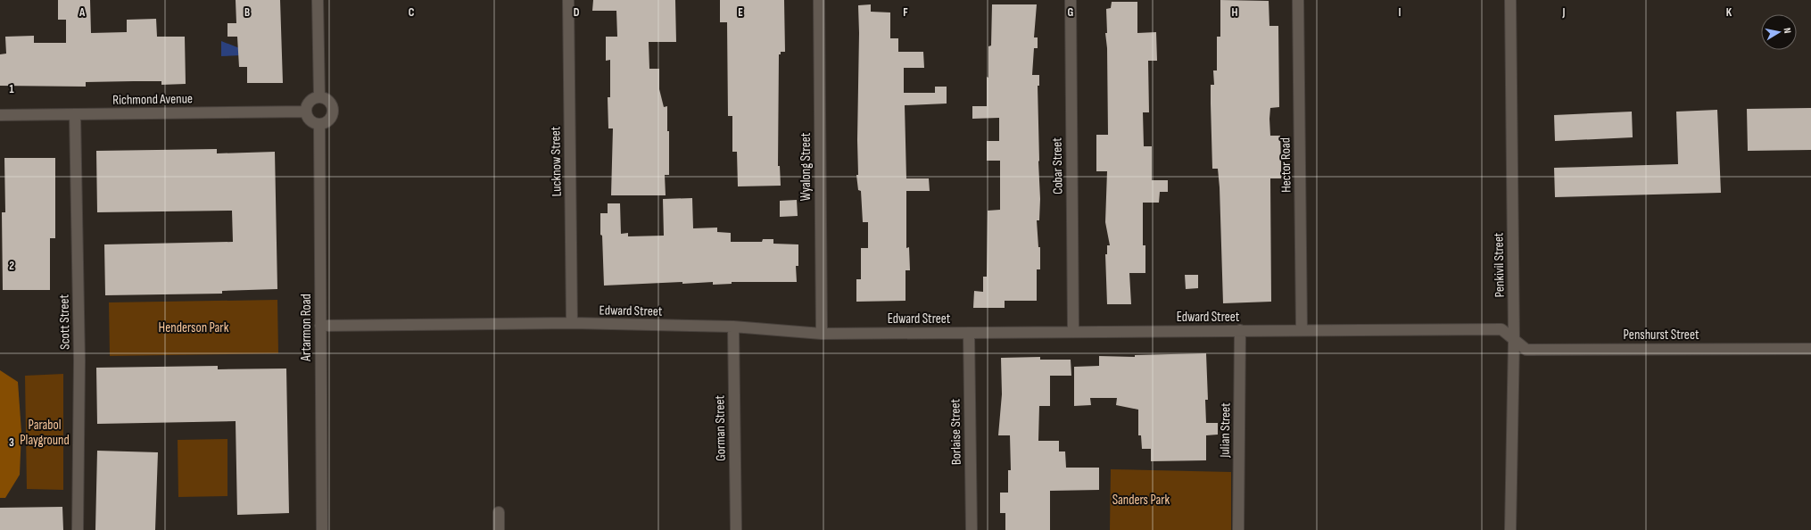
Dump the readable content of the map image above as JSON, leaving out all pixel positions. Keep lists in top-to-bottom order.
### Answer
{
  "streets": {
    "street": [
      "Richmond Avenue",
      "Lucknow Street",
      "Hector Road",
      "Cobar Street",
      "Wyalong Street",
      "Penkivil Street",
      "Edward Street",
      "Scott Street",
      "Artarmon Road",
      "Penshurst Street",
      "Gorman Street",
      "Julian Street",
      "Borlaise Street"
    ]
  },
  "crossings": [
    ["Richmond Avenue", "Scott Street"],
    ["Richmond Avenue", "Artarmon Road"],
    ["Lucknow Street", "Edward Street"],
    ["Hector Road", "Edward Street"],
    ["Cobar Street", "Edward Street"],
    ["Wyalong Street", "Edward Street"],
    ["Penkivil Street", "Edward Street"],
    ["Penkivil Street", "Penshurst Street"],
    ["Edward Street", "Artarmon Road"],
    ["Edward Street", "Penshurst Street"],
    ["Edward Street", "Gorman Street"],
    ["Edward Street", "Julian Street"],
    ["Edward Street", "Borlaise Street"]
  ],
  "parks": ["Henderson Park", "Parabol Playground", "Sanders Park"],
  "north": "right",
  "grid": {
    "columns": [
      "A",
      "B",
      "C",
      "D",
      "E",
      "F",
      "G",
      "H",
      "I",
      "J",
      "K"
    ],
    "rows": ["1", "2", "3"]
  }
}
